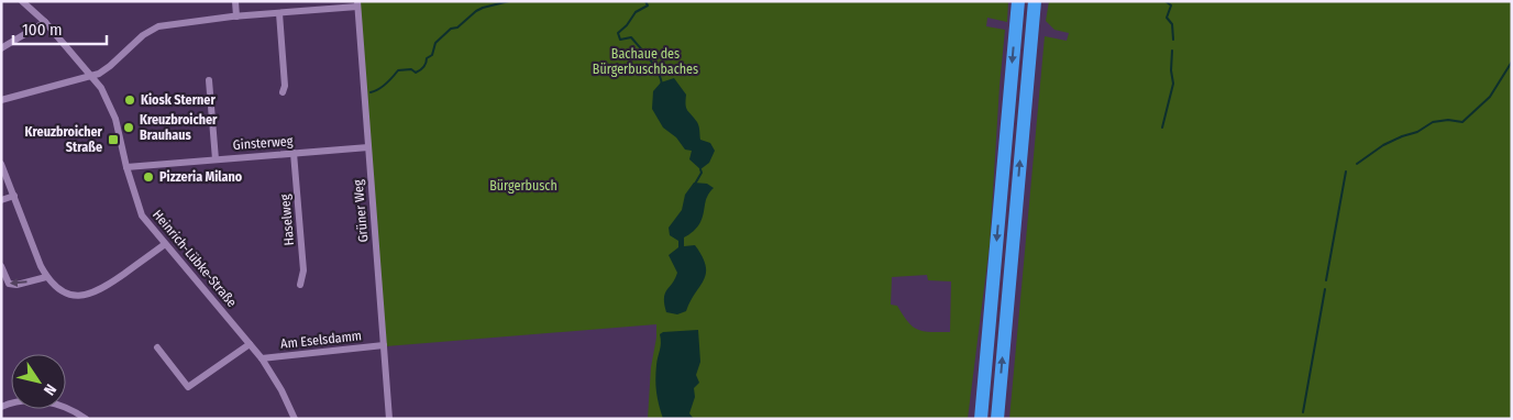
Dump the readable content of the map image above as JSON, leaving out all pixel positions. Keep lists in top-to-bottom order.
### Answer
{
  "streets": {
    "street": [
      "Ginsterweg",
      "Grüner Weg",
      "Haselweg",
      "Heinrich-Lübke-Straße",
      "Am Eselsdamm"
    ]
  },
  "crossings": [
    ["Ginsterweg", "Grüner Weg"],
    ["Ginsterweg", "Haselweg"],
    ["Ginsterweg", "Heinrich-Lübke-Straße"],
    ["Grüner Weg", "Am Eselsdamm"],
    ["Heinrich-Lübke-Straße", "Am Eselsdamm"]
  ],
  "parks": ["Bachaue des Bürgerbuschbaches", "Bürgerbusch"],
  "places": {
    "other": ["Kiosk Sterner", "Kreuzbroicher Brauhaus", "Pizzeria Milano"],
    "transit": ["Kreuzbroicher Straße"]
  },
  "scale_bar": "100 m",
  "north": "bottom right"
}
